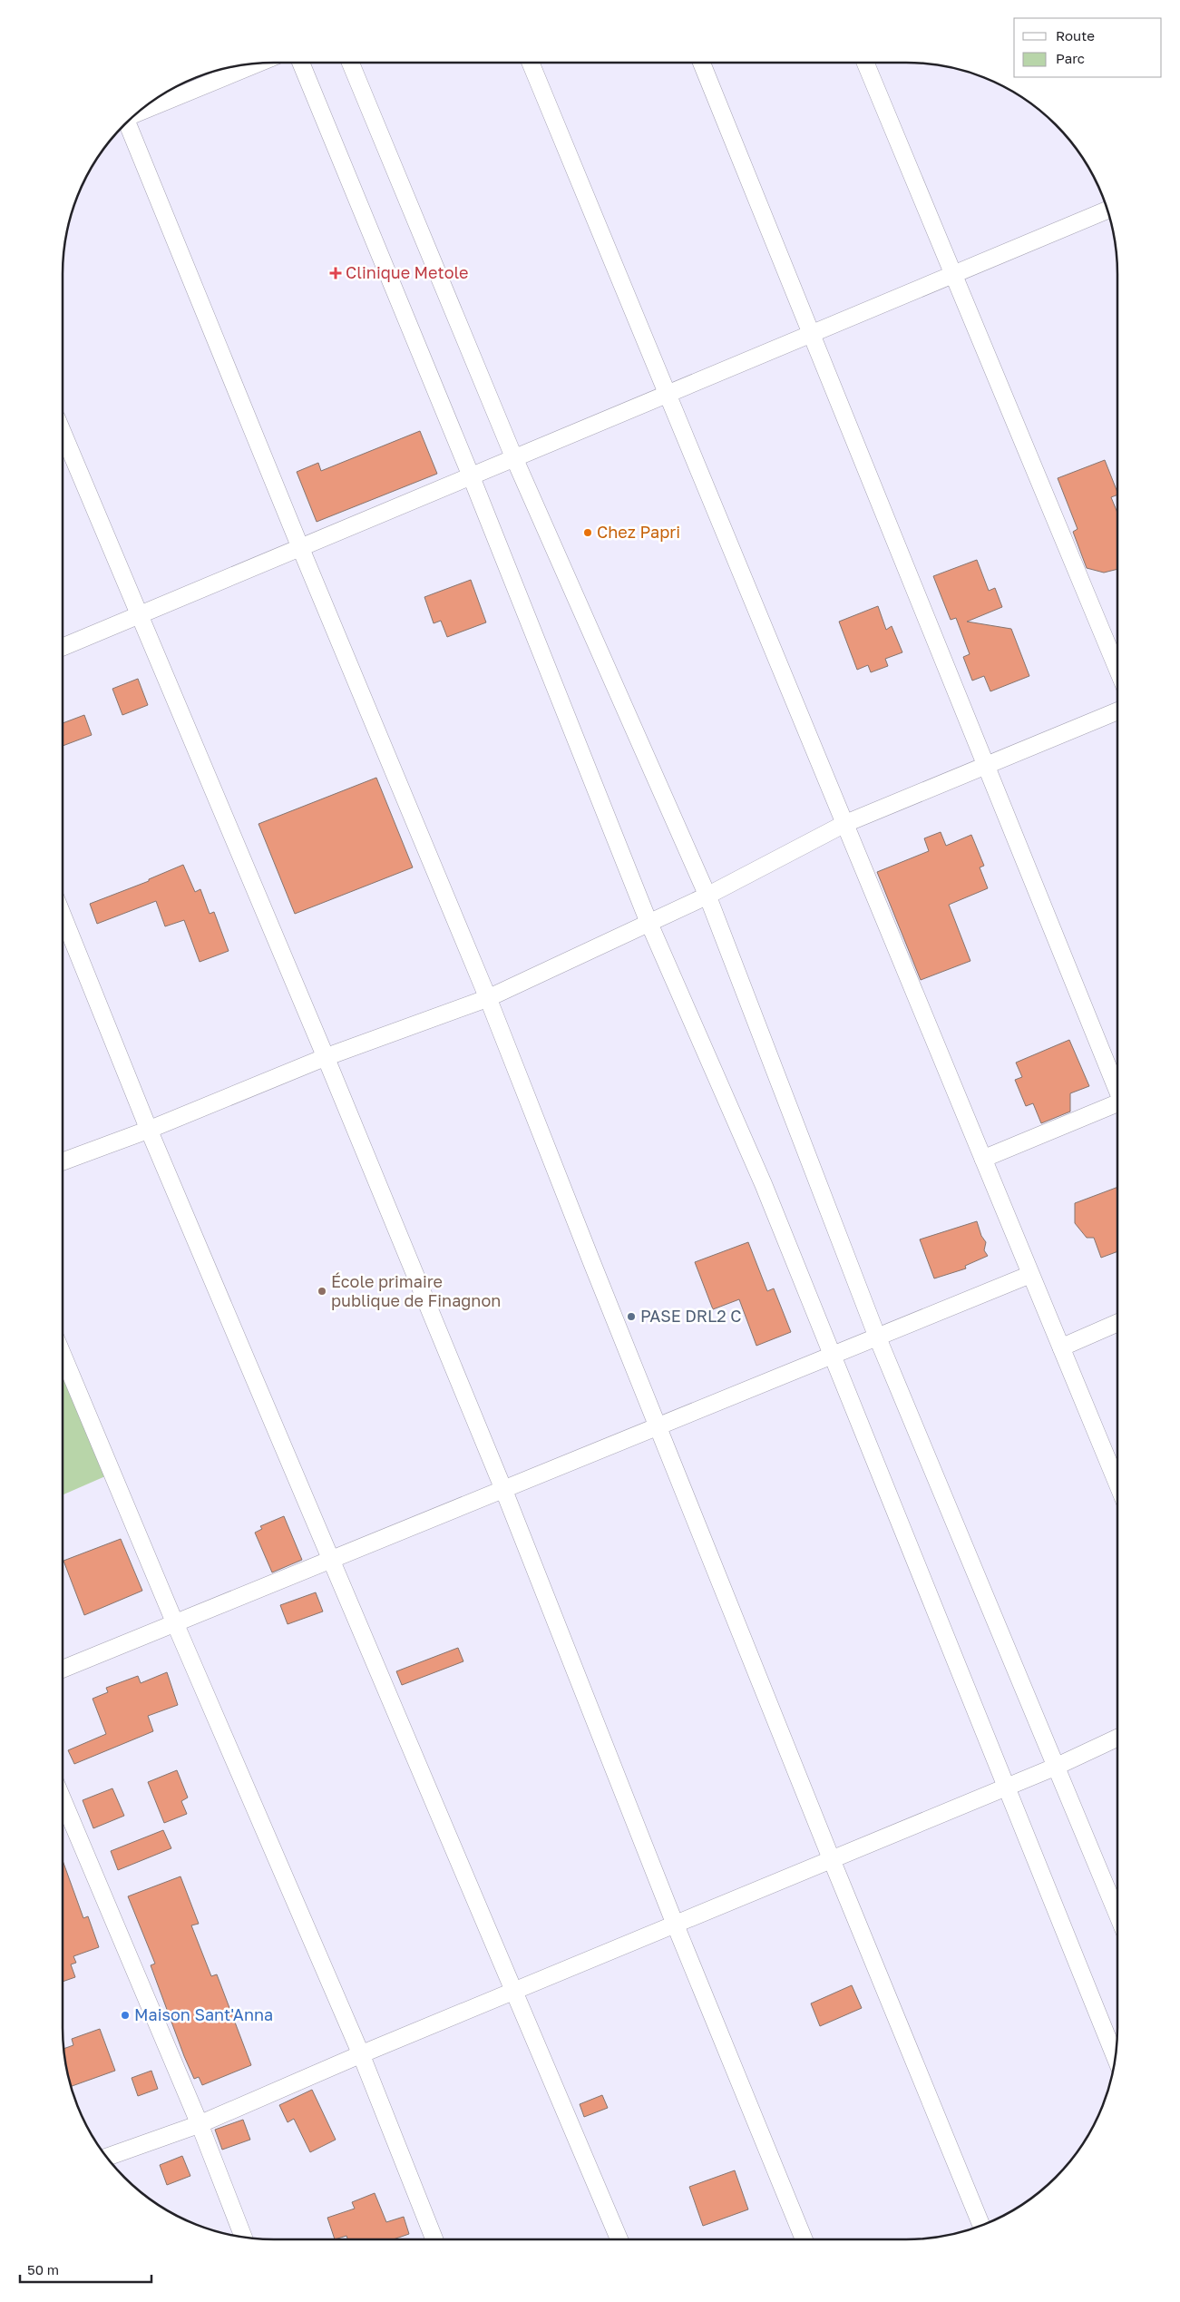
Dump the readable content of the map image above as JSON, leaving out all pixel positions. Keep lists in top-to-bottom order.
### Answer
{
  "places": {
    "health": ["Clinique Metole"],
    "other": [
      "Chez Papri",
      "École primaire publique de Finagnon",
      "PASE DRL2 C",
      "Maison Sant'Anna"
    ]
  },
  "legend": ["Route", "Parc"],
  "scale_bar": "50 m"
}
